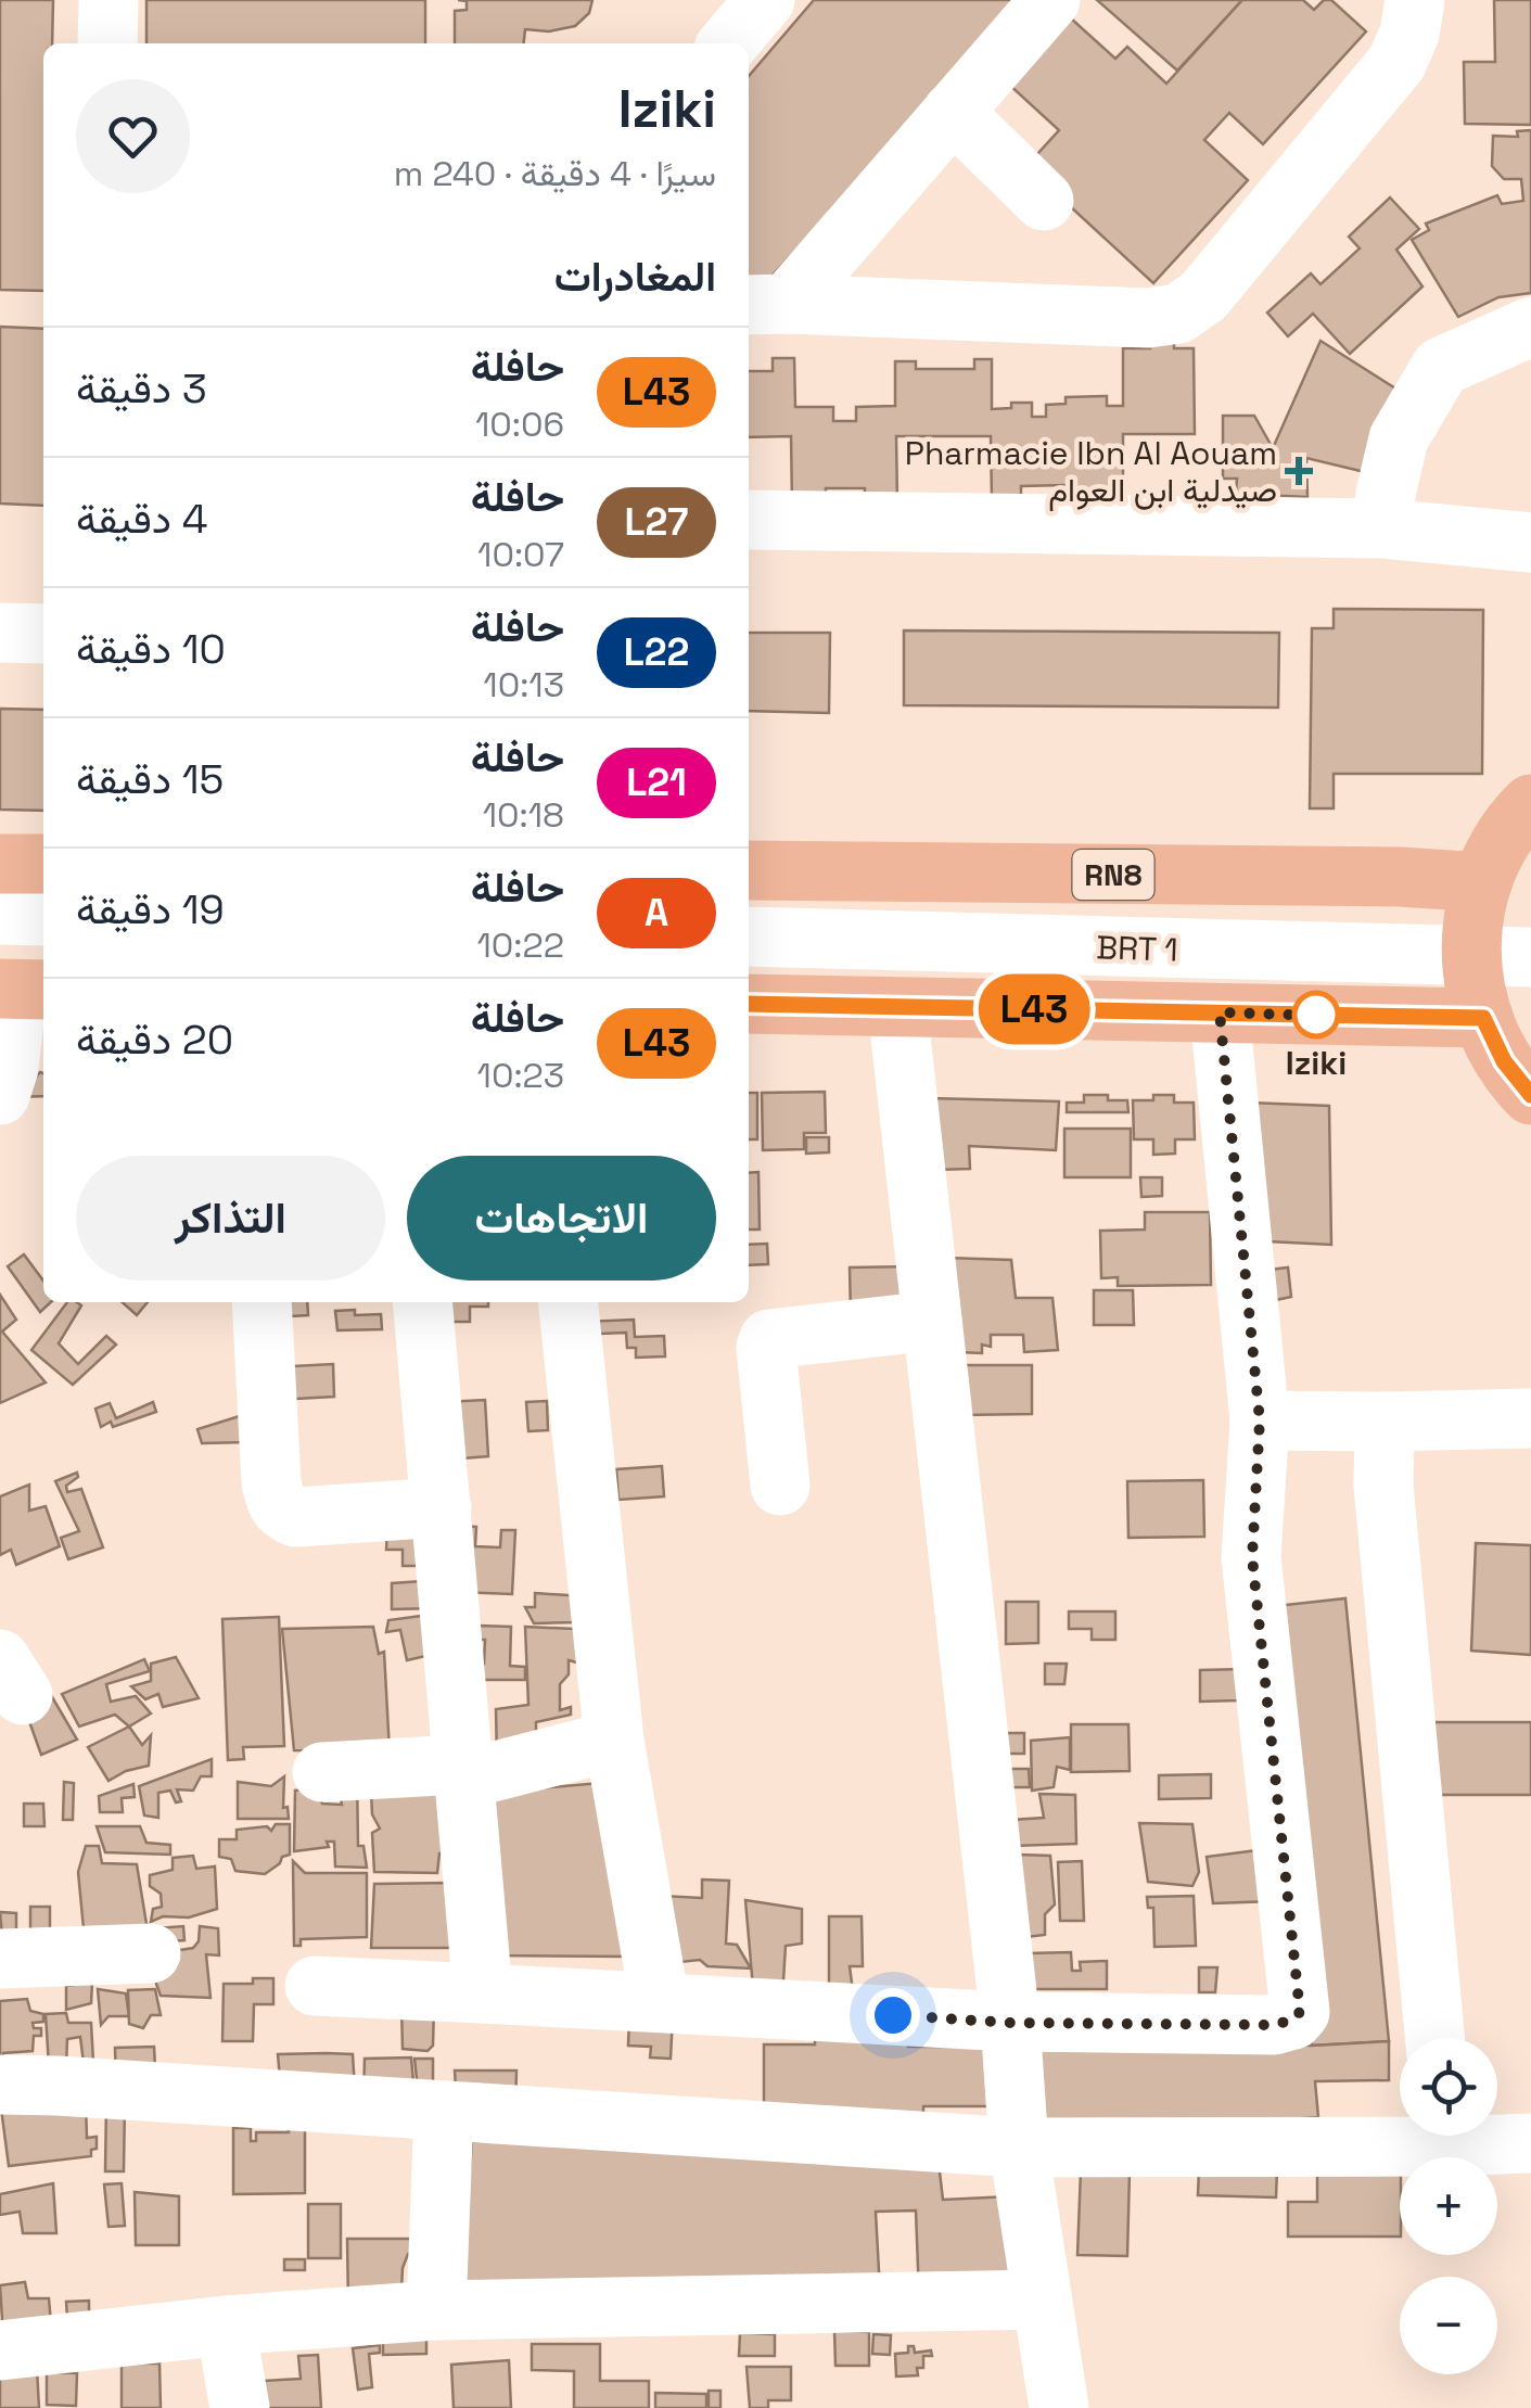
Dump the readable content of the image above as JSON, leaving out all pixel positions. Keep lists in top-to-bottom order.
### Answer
{
  "streets": {
    "main road": ["RN8"],
    "street": ["BRT 1"]
  },
  "places": {
    "health": ["Pharmacie Ibn Al Aouam صيدلية ابن العوام"],
    "other": ["Iziki"]
  },
  "lines": ["bus line L43"],
  "page": {
    "on_map": "L43",
    "heading": [
      ["Iziki", "سيرًا · 4 دقيقة · 240 m"],
      "المغادرات"
    ],
    "list": [
      {
        "mark": "L43",
        "name": "حافلة",
        "note": "10:06",
        "value": "3 دقيقة"
      },
      {
        "mark": "L27",
        "name": "حافلة",
        "note": "10:07",
        "value": "4 دقيقة"
      },
      {
        "mark": "L22",
        "name": "حافلة",
        "note": "10:13",
        "value": "10 دقيقة"
      },
      {
        "mark": "L21",
        "name": "حافلة",
        "note": "10:18",
        "value": "15 دقيقة"
      },
      {
        "mark": "A",
        "name": "حافلة",
        "note": "10:22",
        "value": "19 دقيقة"
      },
      {
        "mark": "L43",
        "name": "حافلة",
        "note": "10:23",
        "value": "20 دقيقة"
      }
    ],
    "buttons": ["الاتجاهات", "التذاكر"],
    "map_buttons": ["+", "−"]
  }
}
